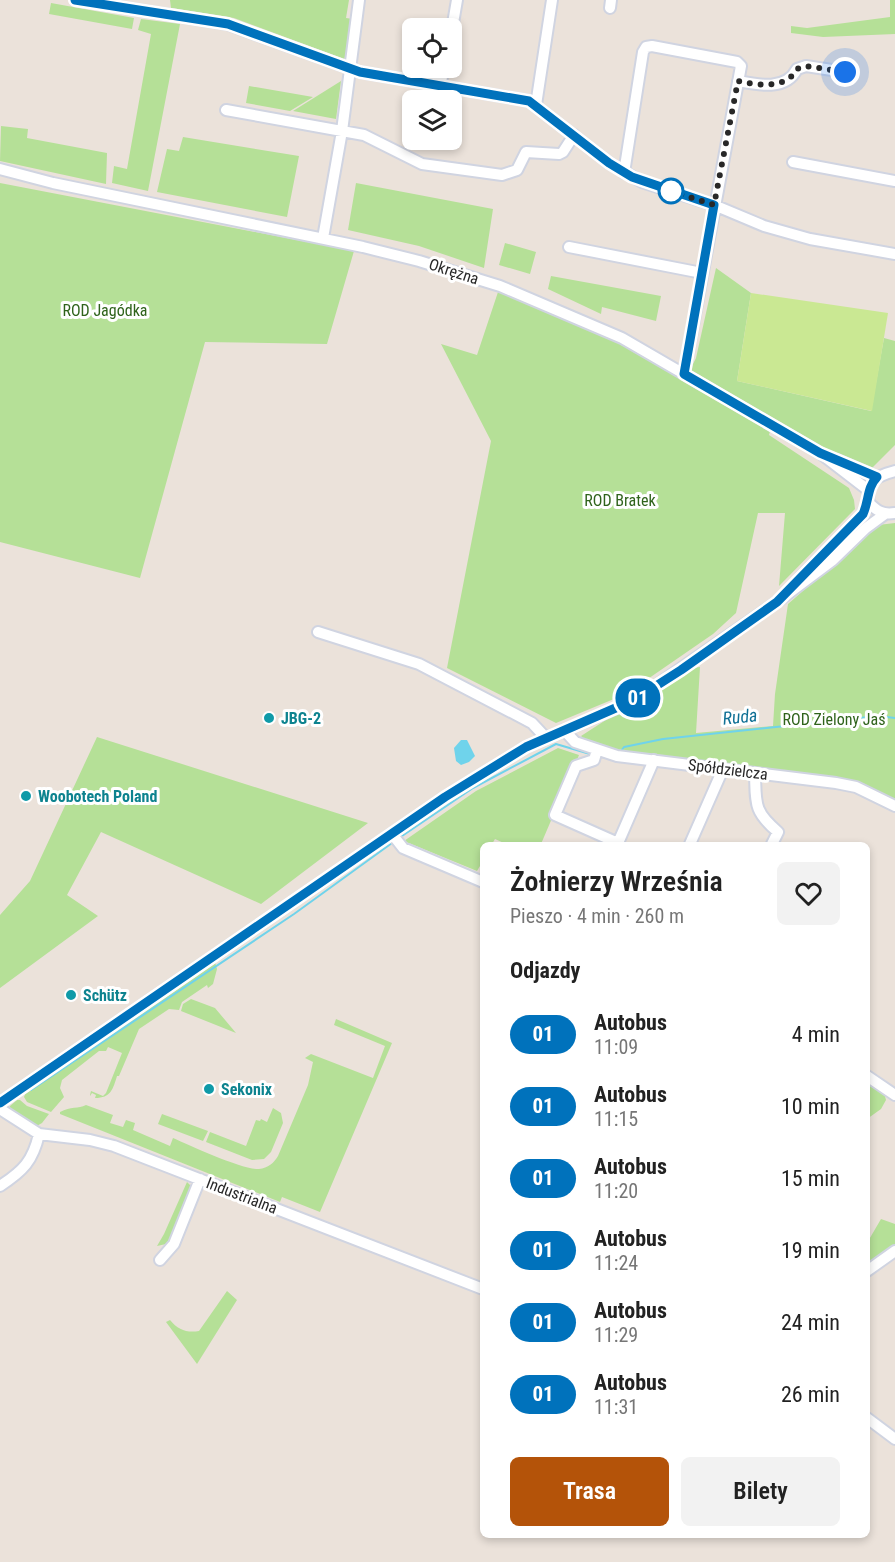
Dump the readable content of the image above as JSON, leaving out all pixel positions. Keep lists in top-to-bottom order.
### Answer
{
  "streets": {
    "street": ["Okrężna", "Spółdzielcza", "Industrialna"]
  },
  "water": ["Ruda"],
  "parks": ["ROD Jagódka", "ROD Bratek", "ROD Zielony Jaś"],
  "places": [
    "JBG-2",
    "Woobotech Poland",
    "Schütz",
    "Sekonix"
  ],
  "lines": ["bus line 01"],
  "page": {
    "on_map": "01",
    "heading": [
      ["Żołnierzy Września", "Pieszo · 4 min · 260 m"],
      "Odjazdy"
    ],
    "list": [
      {
        "mark": "01",
        "name": "Autobus",
        "note": "11:09",
        "value": "4 min"
      },
      {
        "mark": "01",
        "name": "Autobus",
        "note": "11:15",
        "value": "10 min"
      },
      {
        "mark": "01",
        "name": "Autobus",
        "note": "11:20",
        "value": "15 min"
      },
      {
        "mark": "01",
        "name": "Autobus",
        "note": "11:24",
        "value": "19 min"
      },
      {
        "mark": "01",
        "name": "Autobus",
        "note": "11:29",
        "value": "24 min"
      },
      {
        "mark": "01",
        "name": "Autobus",
        "note": "11:31",
        "value": "26 min"
      }
    ],
    "buttons": ["Trasa", "Bilety"]
  }
}
